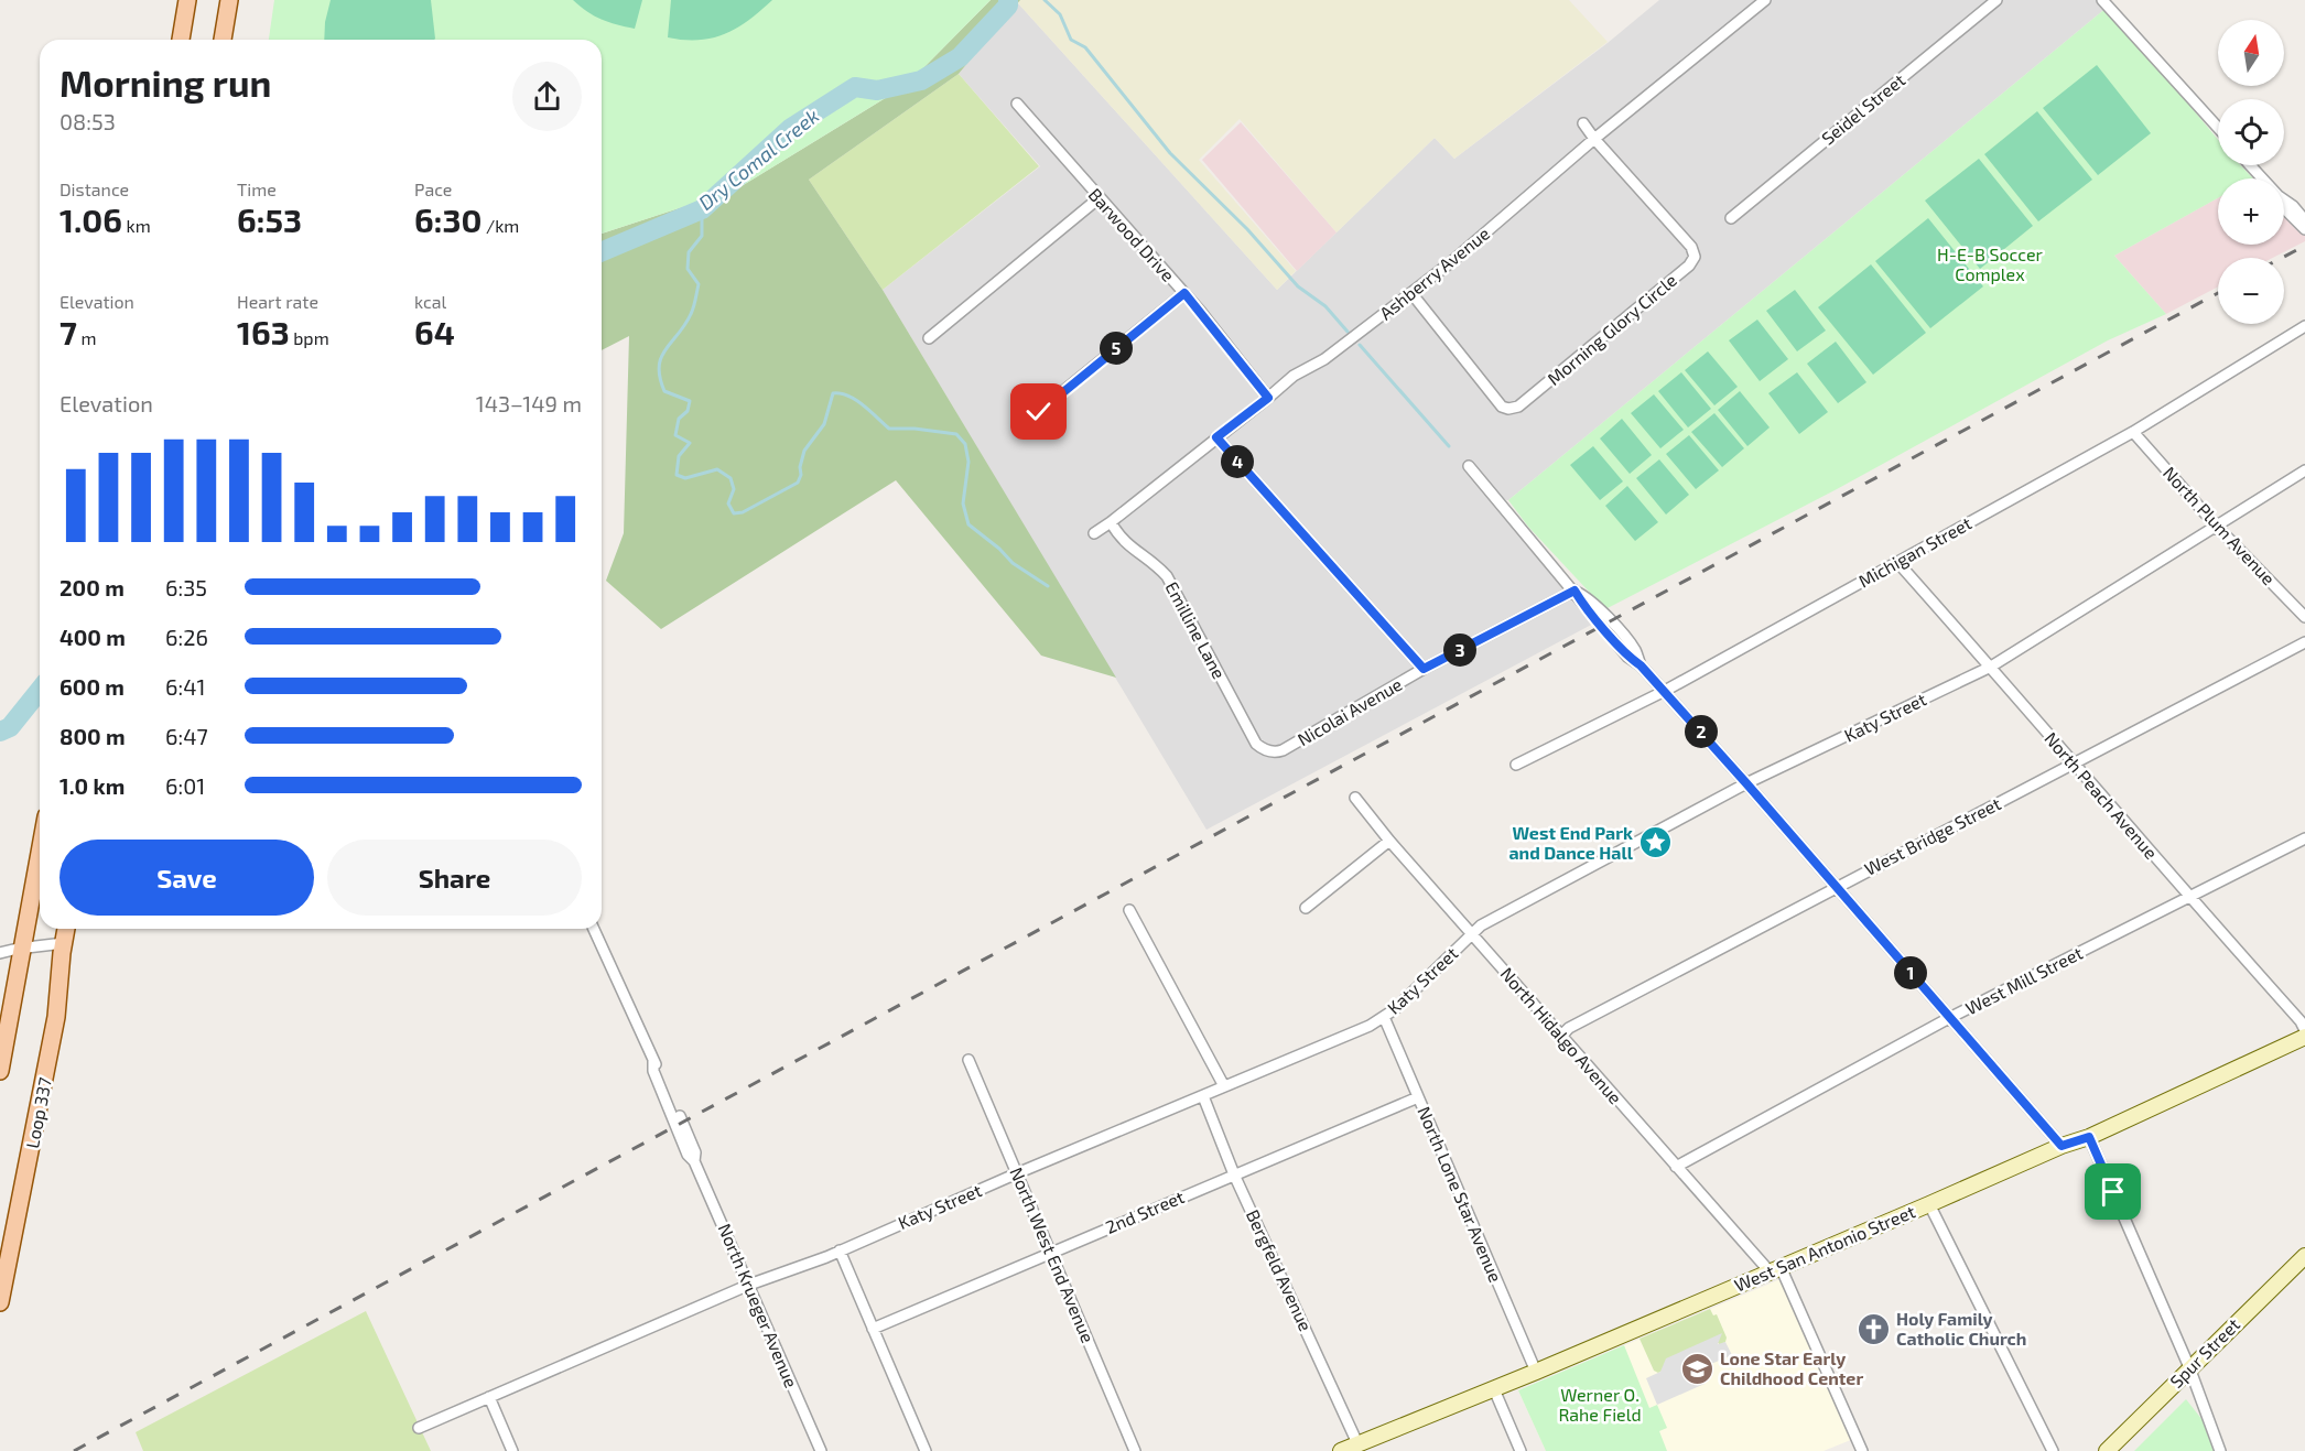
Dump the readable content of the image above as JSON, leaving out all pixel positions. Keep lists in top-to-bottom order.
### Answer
{
  "streets": {
    "main road": ["Loop 337"],
    "street": [
      "Seidel Street",
      "Barwood Drive",
      "Ashberry Avenue",
      "Morning Glory Circle",
      "North Plum Avenue",
      "Michigan Street",
      "Emilline Lane",
      "Nicolai Avenue",
      "Katy Street",
      "North Peach Avenue",
      "West Bridge Street",
      "West Mill Street",
      "North Hidalgo Avenue",
      "North Lone Star Avenue",
      "2nd Street",
      "West San Antonio Street",
      "North West End Avenue",
      "Bergfeld Avenue",
      "North Krueger Avenue",
      "Spur Street"
    ]
  },
  "crossings": [
    ["Barwood Drive", "Ashberry Avenue"],
    ["Ashberry Avenue", "Morning Glory Circle"],
    ["Ashberry Avenue", "Emilline Lane"],
    ["North Plum Avenue", "Michigan Street"],
    ["North Plum Avenue", "Katy Street"],
    ["Michigan Street", "North Peach Avenue"],
    ["Emilline Lane", "Nicolai Avenue"],
    ["Katy Street", "North Peach Avenue"],
    ["Katy Street", "North Hidalgo Avenue"],
    ["Katy Street", "North Lone Star Avenue"],
    ["Katy Street", "North West End Avenue"],
    ["Katy Street", "Bergfeld Avenue"],
    ["Katy Street", "North Krueger Avenue"],
    ["North Peach Avenue", "West Bridge Street"],
    ["North Peach Avenue", "West Mill Street"],
    ["West Bridge Street", "North Hidalgo Avenue"],
    ["West Mill Street", "North Hidalgo Avenue"],
    ["North Hidalgo Avenue", "West San Antonio Street"],
    ["North Lone Star Avenue", "2nd Street"],
    ["North Lone Star Avenue", "West San Antonio Street"],
    ["2nd Street", "North West End Avenue"],
    ["2nd Street", "Bergfeld Avenue"],
    ["West San Antonio Street", "Bergfeld Avenue"]
  ],
  "water": ["Dry Comal Creek"],
  "parks": ["H-E-B Soccer Complex", "Werner O. Rahe Field"],
  "places": {
    "place": ["West End Park and Dance Hall"],
    "church": ["Holy Family Catholic Church"],
    "school or university": ["Lone Star Early Childhood Center"]
  },
  "north": "top",
  "page": {
    "map_buttons": ["+", "−"],
    "heading": ["Morning run", "08:53"],
    "stats": [
      ["Distance", "1.06 km"],
      ["Time", "6:53"],
      ["Pace", "6:30 /km"],
      ["Elevation", "7 m"],
      ["Heart rate", "163 bpm"],
      ["kcal", "64"]
    ],
    "pins": [
      "5",
      "4",
      "3",
      "2",
      "1"
    ],
    "chart": ["Elevation", "143–149 m"],
    "list": [
      {
        "name": "200 m",
        "note": "6:35"
      },
      {
        "name": "400 m",
        "note": "6:26"
      },
      {
        "name": "600 m",
        "note": "6:41"
      },
      {
        "name": "800 m",
        "note": "6:47"
      },
      {
        "name": "1.0 km",
        "note": "6:01"
      }
    ],
    "buttons": ["Save", "Share"]
  }
}
